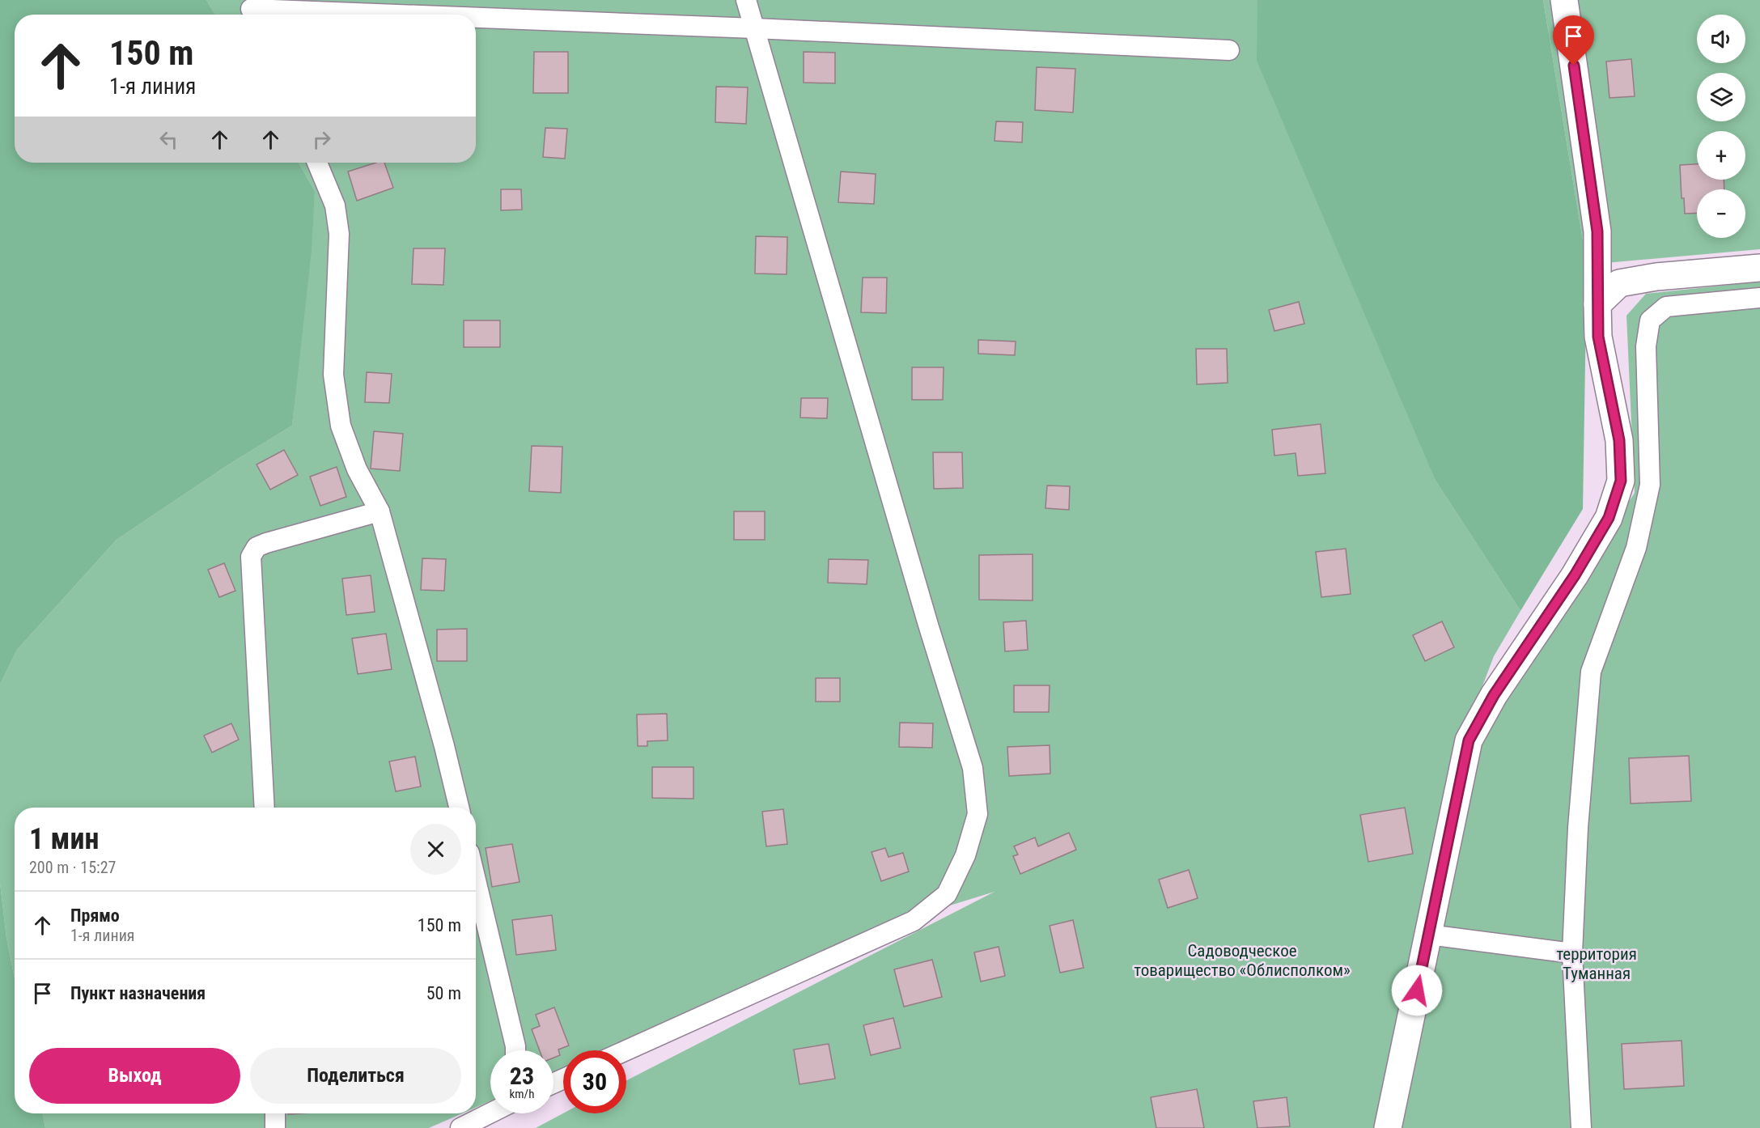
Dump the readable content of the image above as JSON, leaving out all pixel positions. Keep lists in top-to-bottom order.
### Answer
{
  "parks": ["Садоводческое товарищество «Облисполком»", "территория Туманная"],
  "page": {
    "map_buttons": ["+", "−"],
    "turn": ["150 m", "1-я линия"],
    "heading": ["1 мин", "200 m · 15:27"],
    "list": [
      {
        "name": "Прямо",
        "note": "1-я линия",
        "value": "150 m"
      },
      {
        "name": "Пункт назначения",
        "value": "50 m"
      }
    ],
    "buttons": ["Выход", "Поделиться"],
    "speed": "23 km/h",
    "limit": "30"
  }
}
